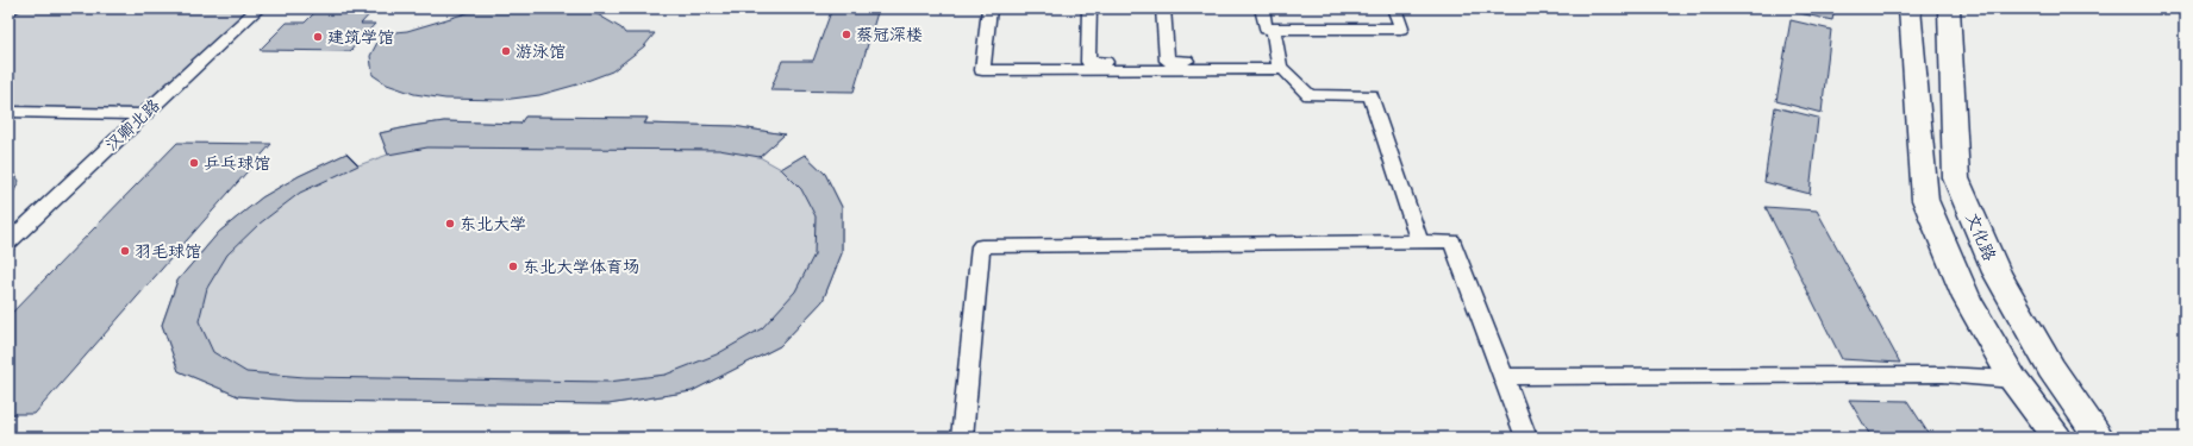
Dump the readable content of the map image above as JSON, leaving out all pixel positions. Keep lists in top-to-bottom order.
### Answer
{
  "streets": {
    "main road": ["文化路"],
    "street": ["汉卿北路"]
  },
  "places": [
    "蔡冠深楼",
    "建筑学馆",
    "游泳馆",
    "乒乓球馆",
    "东北大学",
    "羽毛球馆",
    "东北大学体育场"
  ]
}
